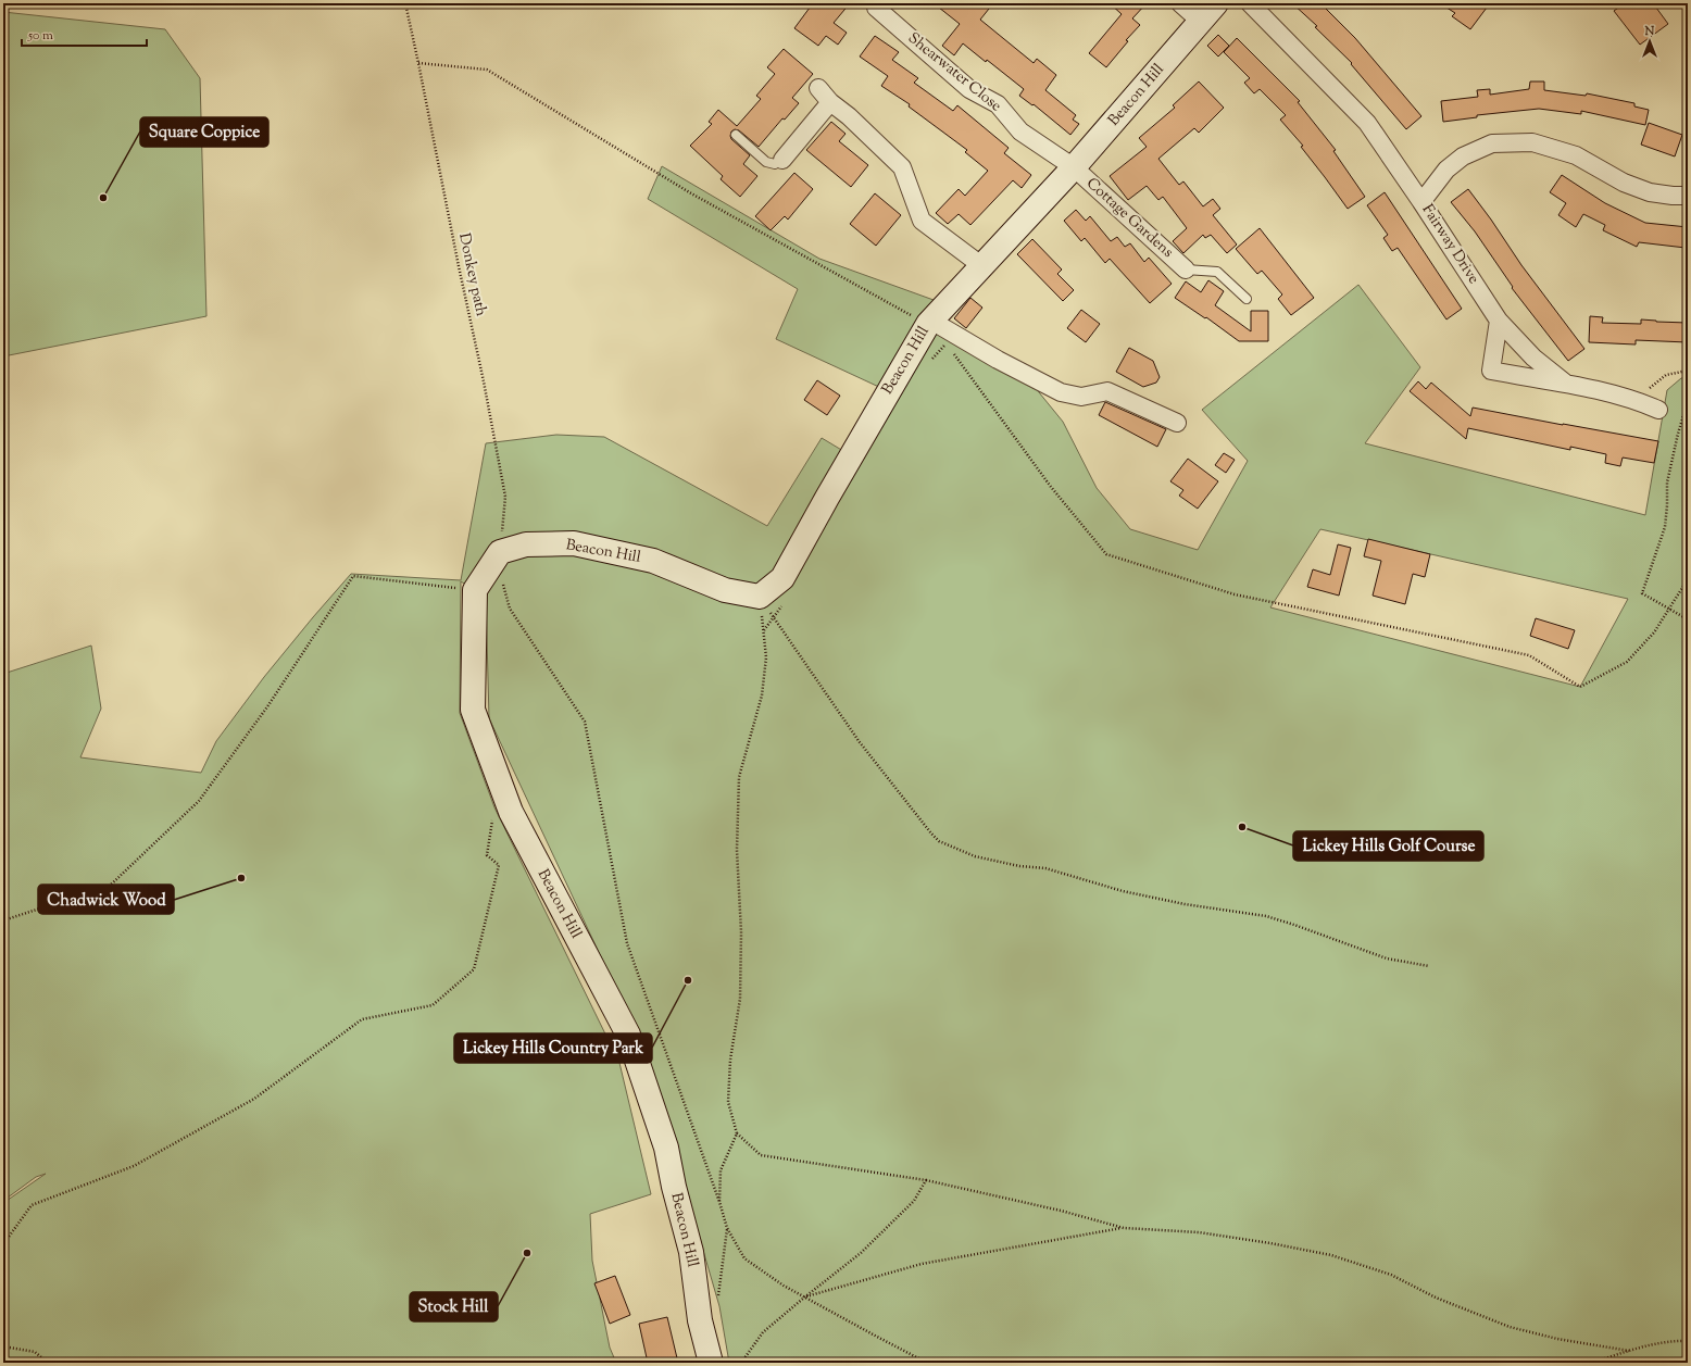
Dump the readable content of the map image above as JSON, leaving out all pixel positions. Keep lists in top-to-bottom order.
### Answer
{
  "streets": {
    "street": [
      "Shearwater Close",
      "Beacon Hill",
      "Cottage Gardens",
      "Fairway Drive"
    ],
    "path": ["Donkey path"]
  },
  "crossings": [
    ["Shearwater Close", "Beacon Hill"],
    ["Shearwater Close", "Cottage Gardens"],
    ["Beacon Hill", "Cottage Gardens"],
    ["Beacon Hill", "Donkey path"]
  ],
  "places": [
    "Square Coppice",
    "Lickey Hills Golf Course",
    "Chadwick Wood",
    "Lickey Hills Country Park",
    "Stock Hill"
  ],
  "scale_bar": "50 m",
  "north": "top"
}
